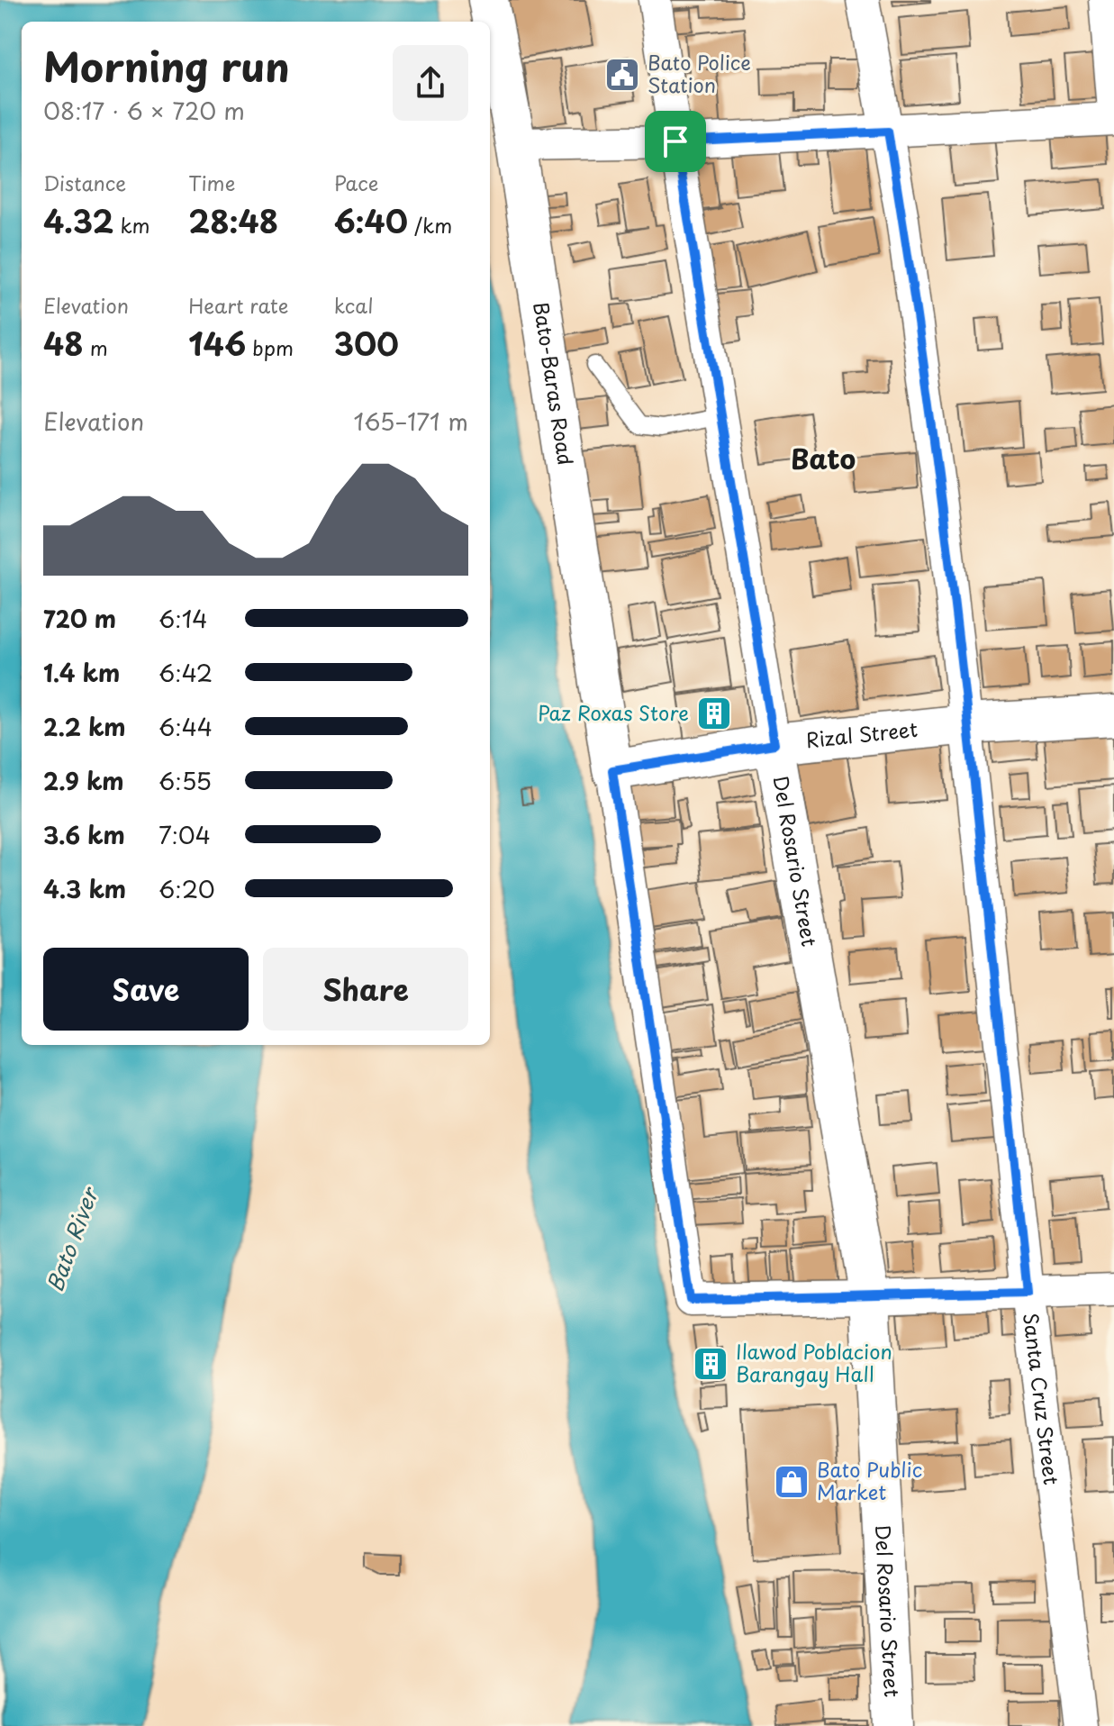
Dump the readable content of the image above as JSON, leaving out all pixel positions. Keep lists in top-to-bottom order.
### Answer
{
  "streets": {
    "main road": ["Bato-Baras Road", "Rizal Street", "Del Rosario Street"],
    "street": ["Santa Cruz Street"]
  },
  "crossings": [
    ["Bato-Baras Road", "Rizal Street"],
    ["Rizal Street", "Del Rosario Street"],
    ["Rizal Street", "Santa Cruz Street"]
  ],
  "districts": ["Bato"],
  "water": ["Bato River"],
  "places": {
    "public building": ["Bato Police Station"],
    "building": ["Paz Roxas Store", "Ilawod Poblacion Barangay Hall"],
    "shop": ["Bato Public Market"]
  },
  "page": {
    "heading": ["Morning run", "08:17 · 6 × 720 m"],
    "stats": [
      ["Distance", "4.32 km"],
      ["Time", "28:48"],
      ["Pace", "6:40 /km"],
      ["Elevation", "48 m"],
      ["Heart rate", "146 bpm"],
      ["kcal", "300"]
    ],
    "chart": ["Elevation", "165–171 m"],
    "list": [
      {
        "name": "720 m",
        "note": "6:14"
      },
      {
        "name": "1.4 km",
        "note": "6:42"
      },
      {
        "name": "2.2 km",
        "note": "6:44"
      },
      {
        "name": "2.9 km",
        "note": "6:55"
      },
      {
        "name": "3.6 km",
        "note": "7:04"
      },
      {
        "name": "4.3 km",
        "note": "6:20"
      }
    ],
    "buttons": ["Save", "Share"]
  }
}
